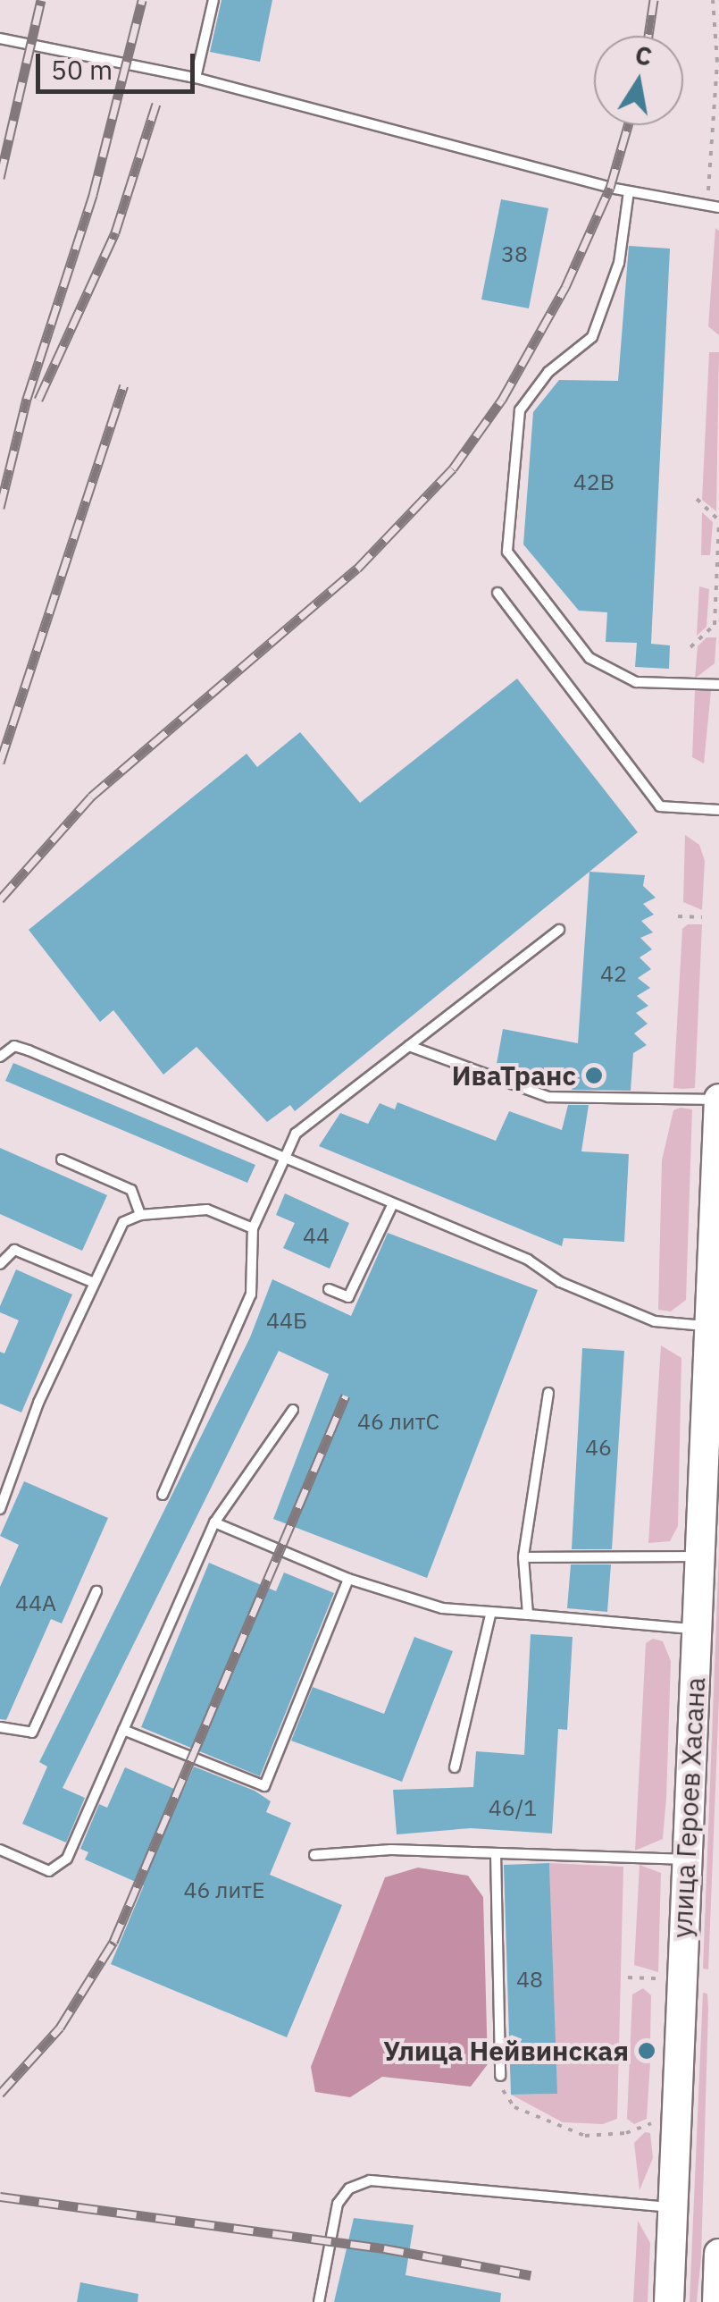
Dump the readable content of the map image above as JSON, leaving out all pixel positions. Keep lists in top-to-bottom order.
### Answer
{
  "streets": {
    "main road": ["улица Героев Хасана"]
  },
  "places": ["ИваТранс", "Улица Нейвинская"],
  "house_numbers": [
    "38",
    "42В",
    "42",
    "44",
    "44Б",
    "46 литС",
    "46",
    "44А",
    "46/1",
    "46 литЕ",
    "48"
  ],
  "scale_bar": "50 m",
  "north": "top"
}
